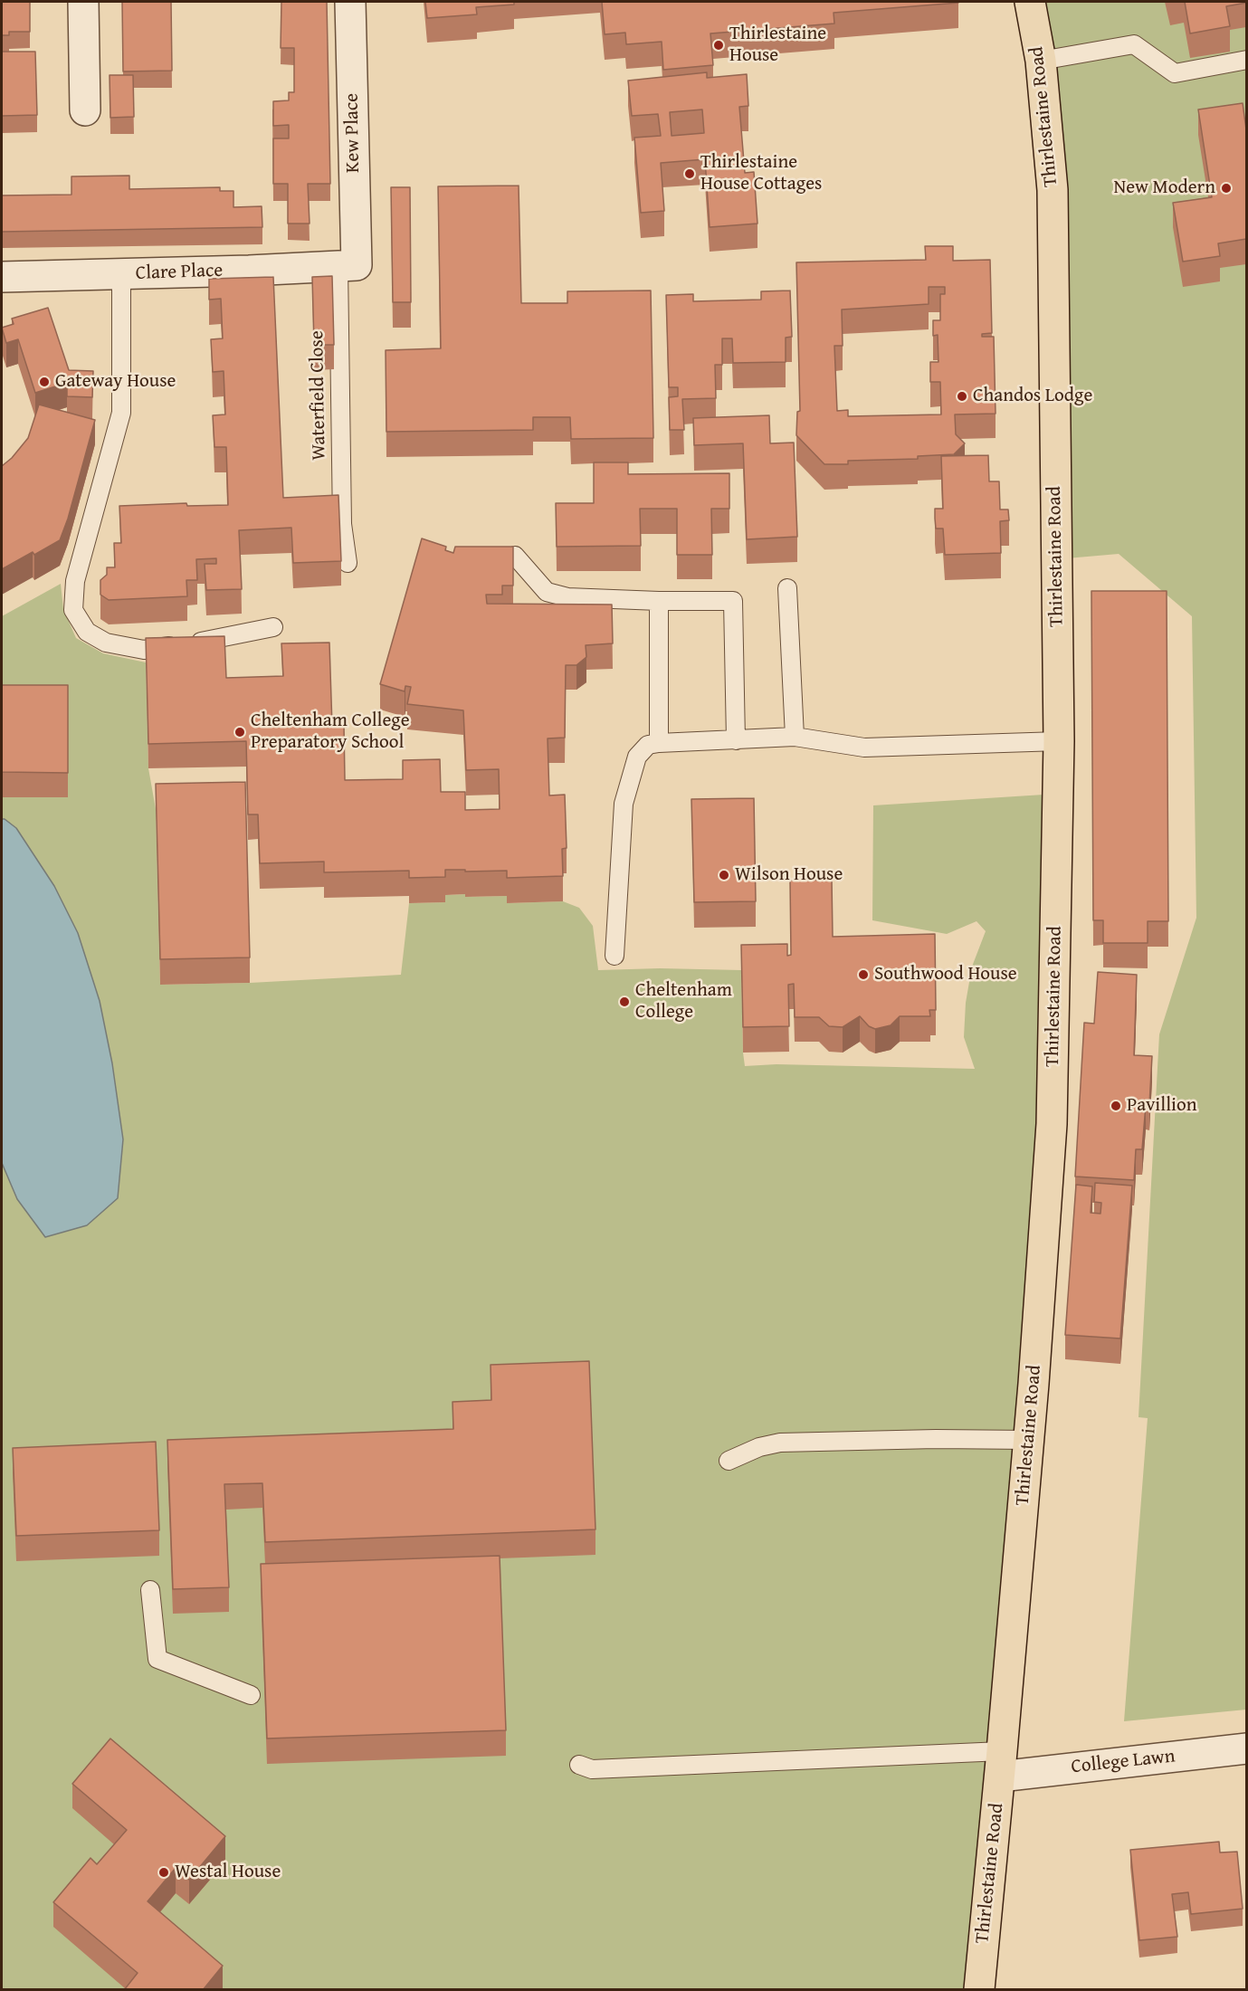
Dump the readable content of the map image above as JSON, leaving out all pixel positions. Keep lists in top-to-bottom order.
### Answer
{
  "streets": {
    "highway": ["Thirlestaine Road"],
    "street": ["Kew Place", "Clare Place", "College Lawn"],
    "lane": ["Waterfield Close"]
  },
  "crossings": [
    ["Thirlestaine Road", "College Lawn"],
    ["Kew Place", "Clare Place"],
    ["Kew Place", "Waterfield Close"],
    ["Clare Place", "Waterfield Close"]
  ],
  "places": [
    "Thirlestaine House",
    "Thirlestaine House Cottages",
    "New Modern",
    "Gateway House",
    "Chandos Lodge",
    "Cheltenham College Preparatory School",
    "Wilson House",
    "Southwood House",
    "Cheltenham College",
    "Pavillion",
    "Westal House"
  ]
}
